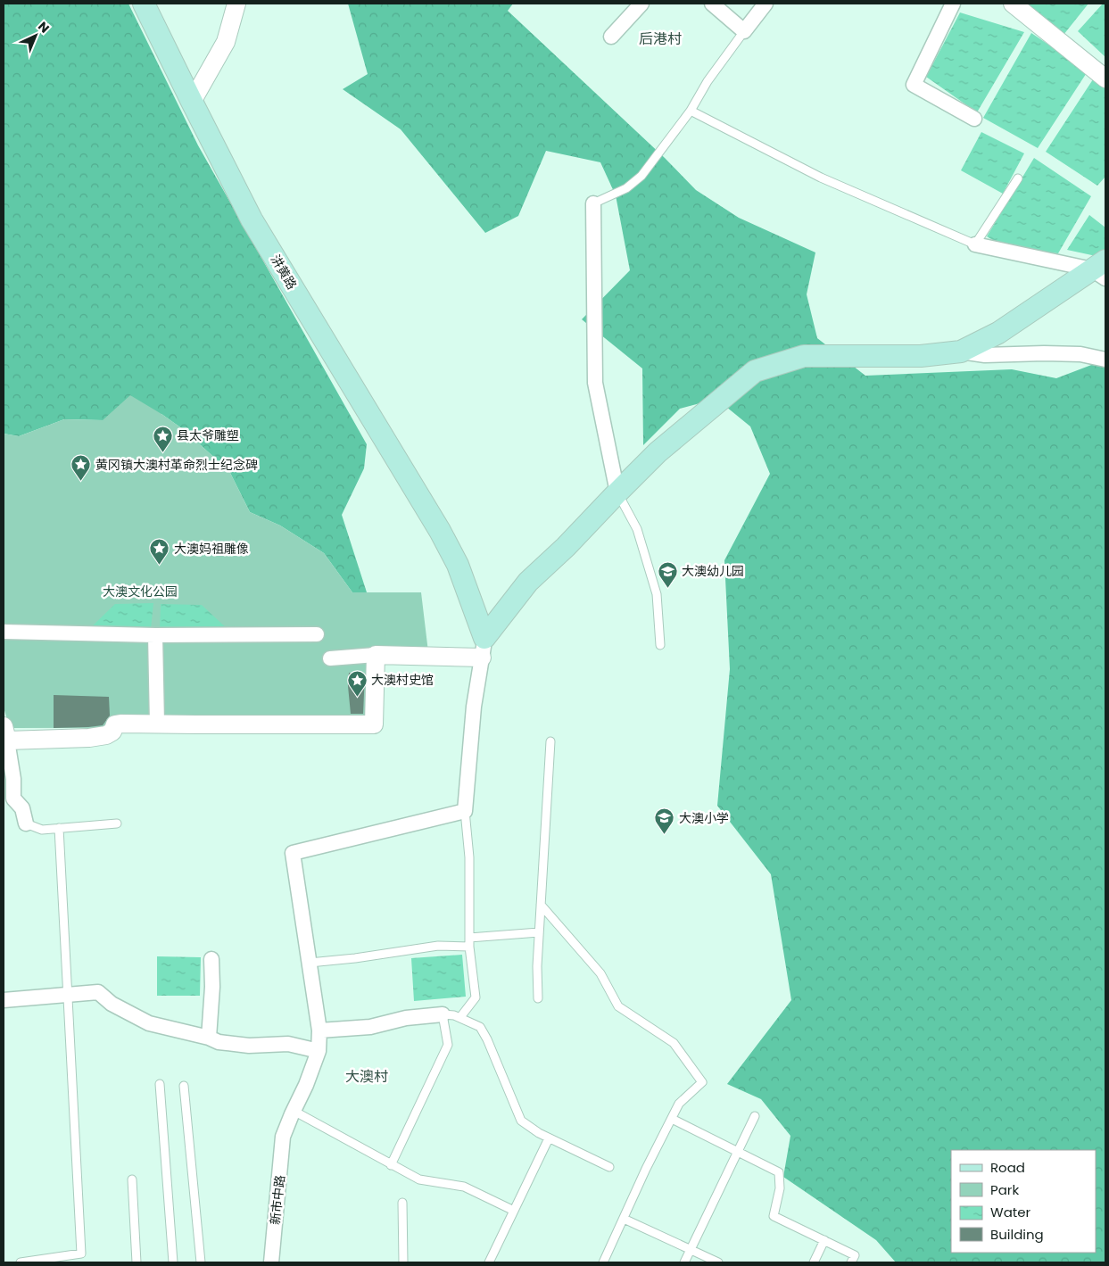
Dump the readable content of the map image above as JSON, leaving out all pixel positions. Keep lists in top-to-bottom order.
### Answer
{
  "streets": {
    "main road": ["汫黄路"],
    "street": ["新市中路"]
  },
  "districts": ["后港村", "大澳村"],
  "parks": ["大澳文化公园"],
  "places": {
    "place": [
      "县太爷雕塑",
      "黄冈镇大澳村革命烈士纪念碑",
      "大澳妈祖雕像",
      "大澳村史馆"
    ],
    "school or university": ["大澳幼儿园", "大澳小学"]
  },
  "legend": [
    "Road",
    "Park",
    "Water",
    "Building"
  ],
  "north": "top right"
}
